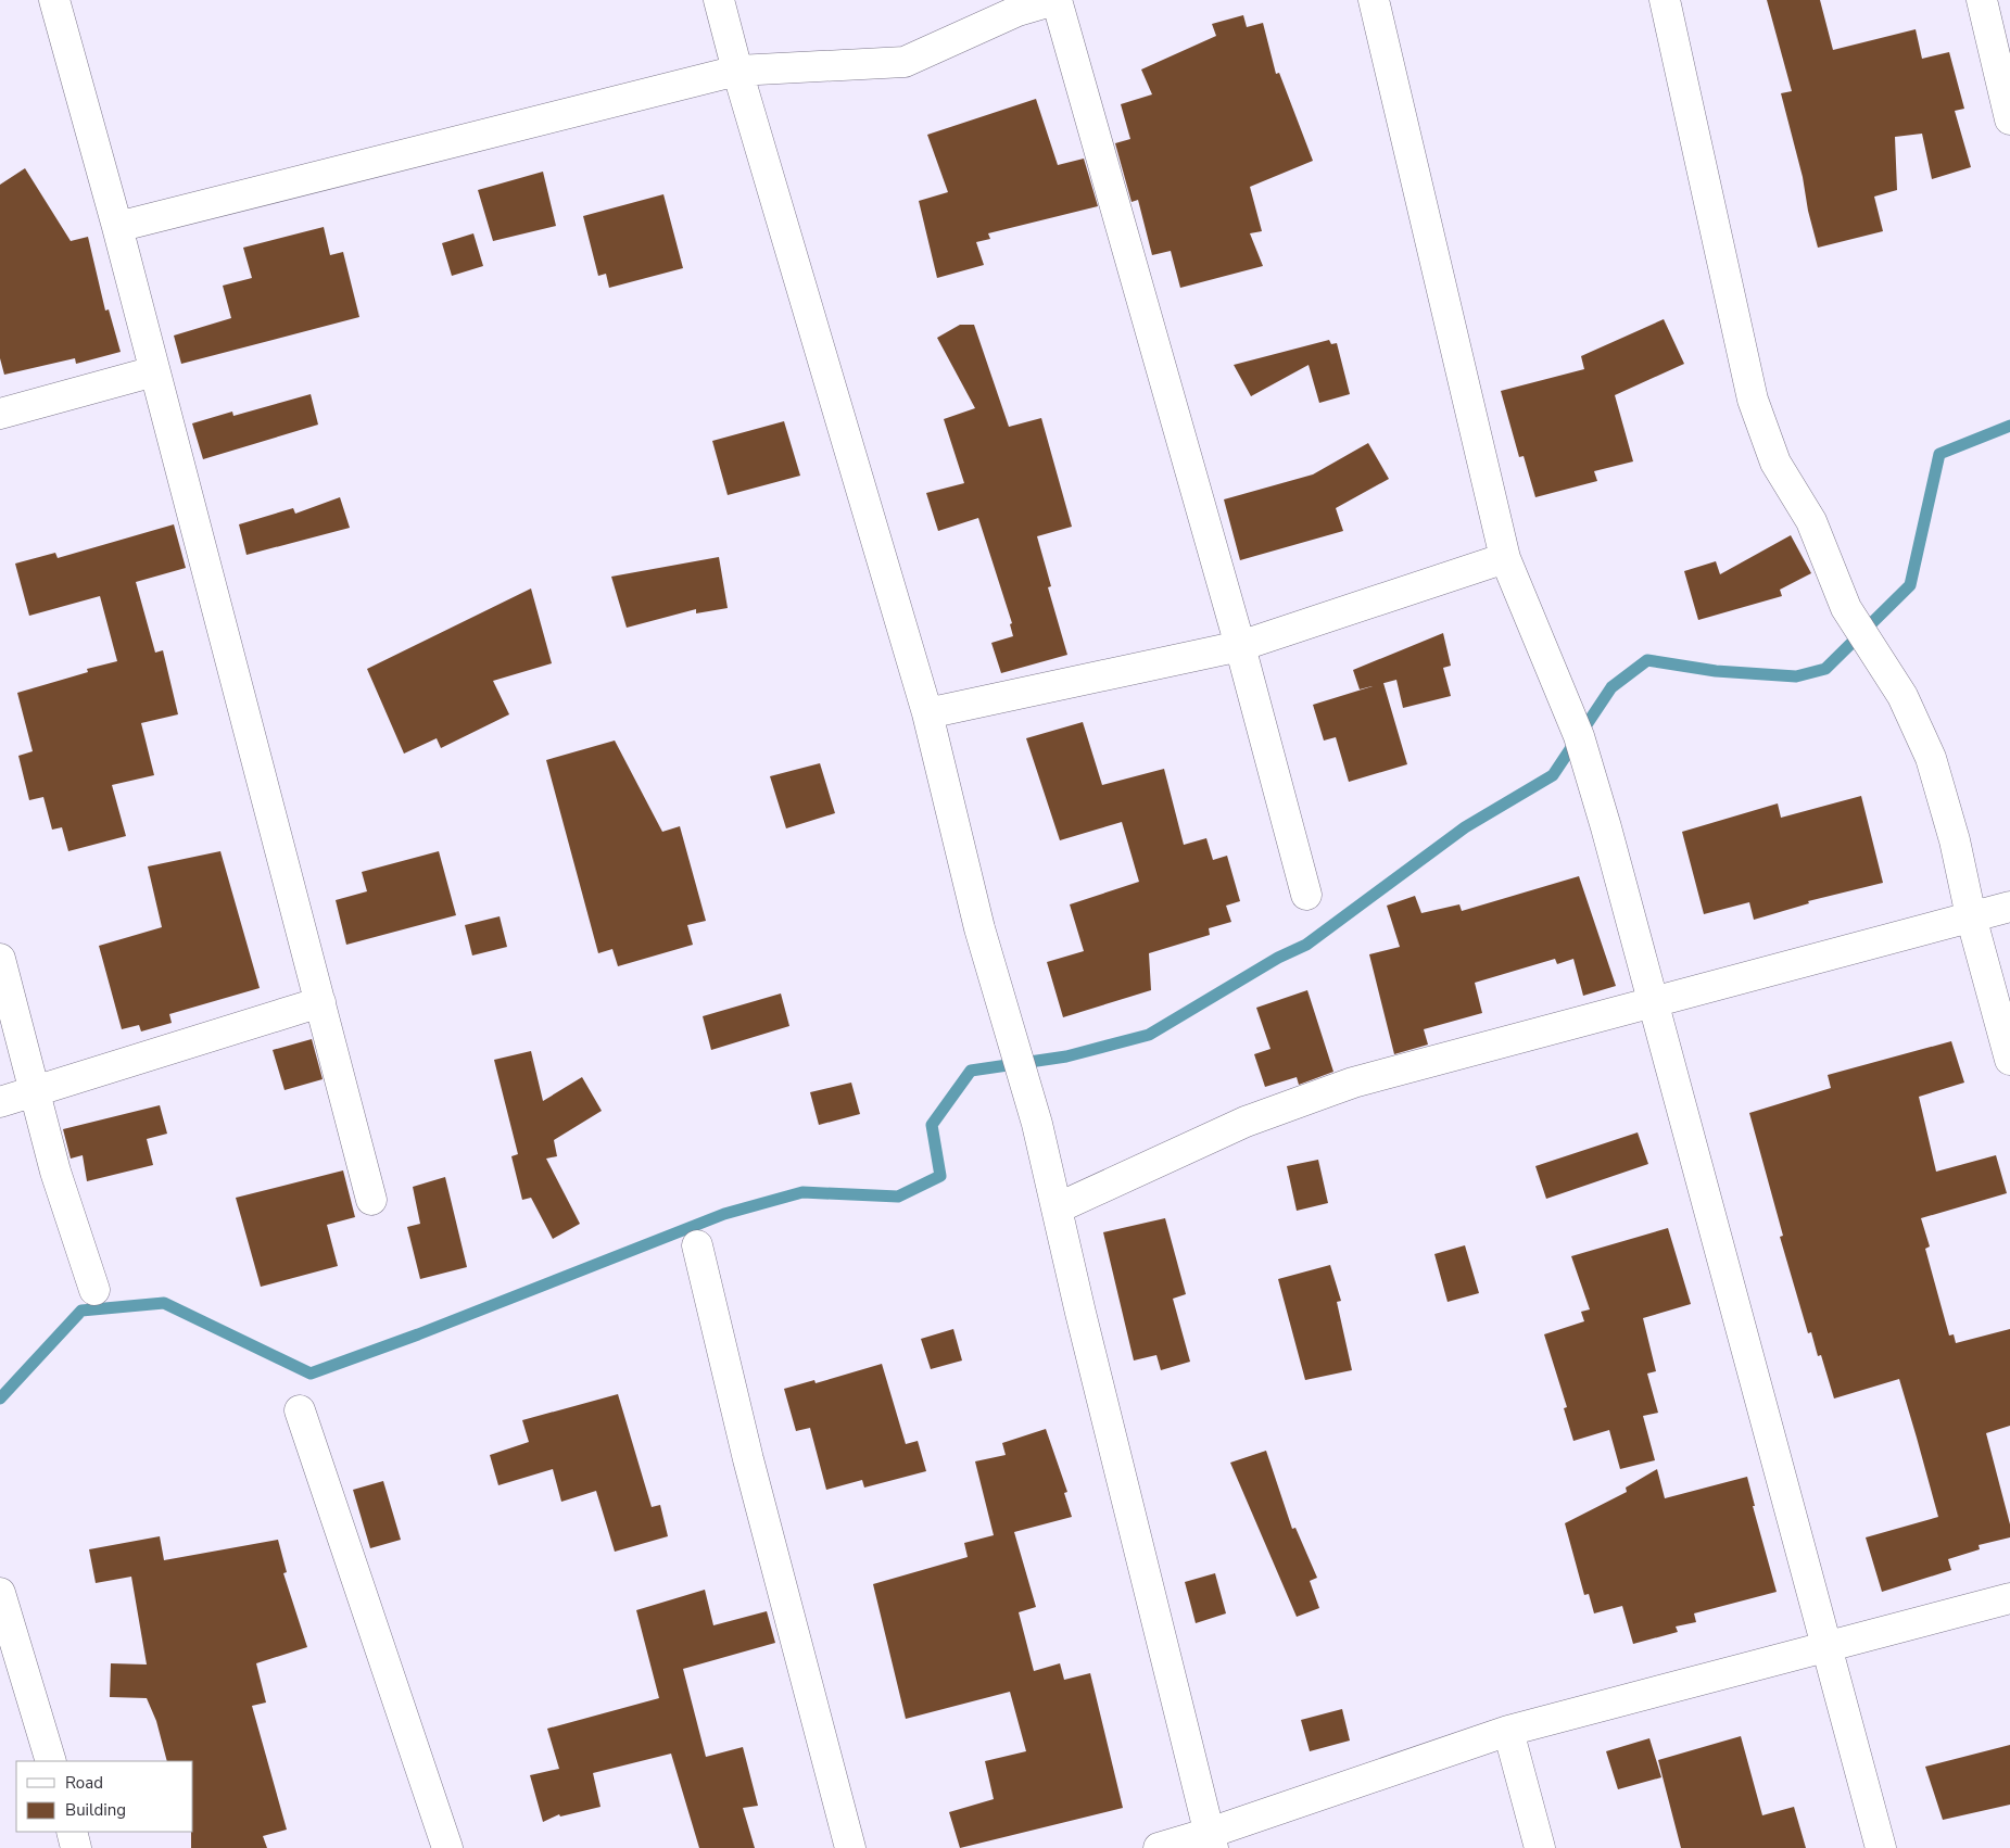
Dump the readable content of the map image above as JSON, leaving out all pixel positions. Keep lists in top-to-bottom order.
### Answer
{
  "legend": ["Road", "Building"]
}
